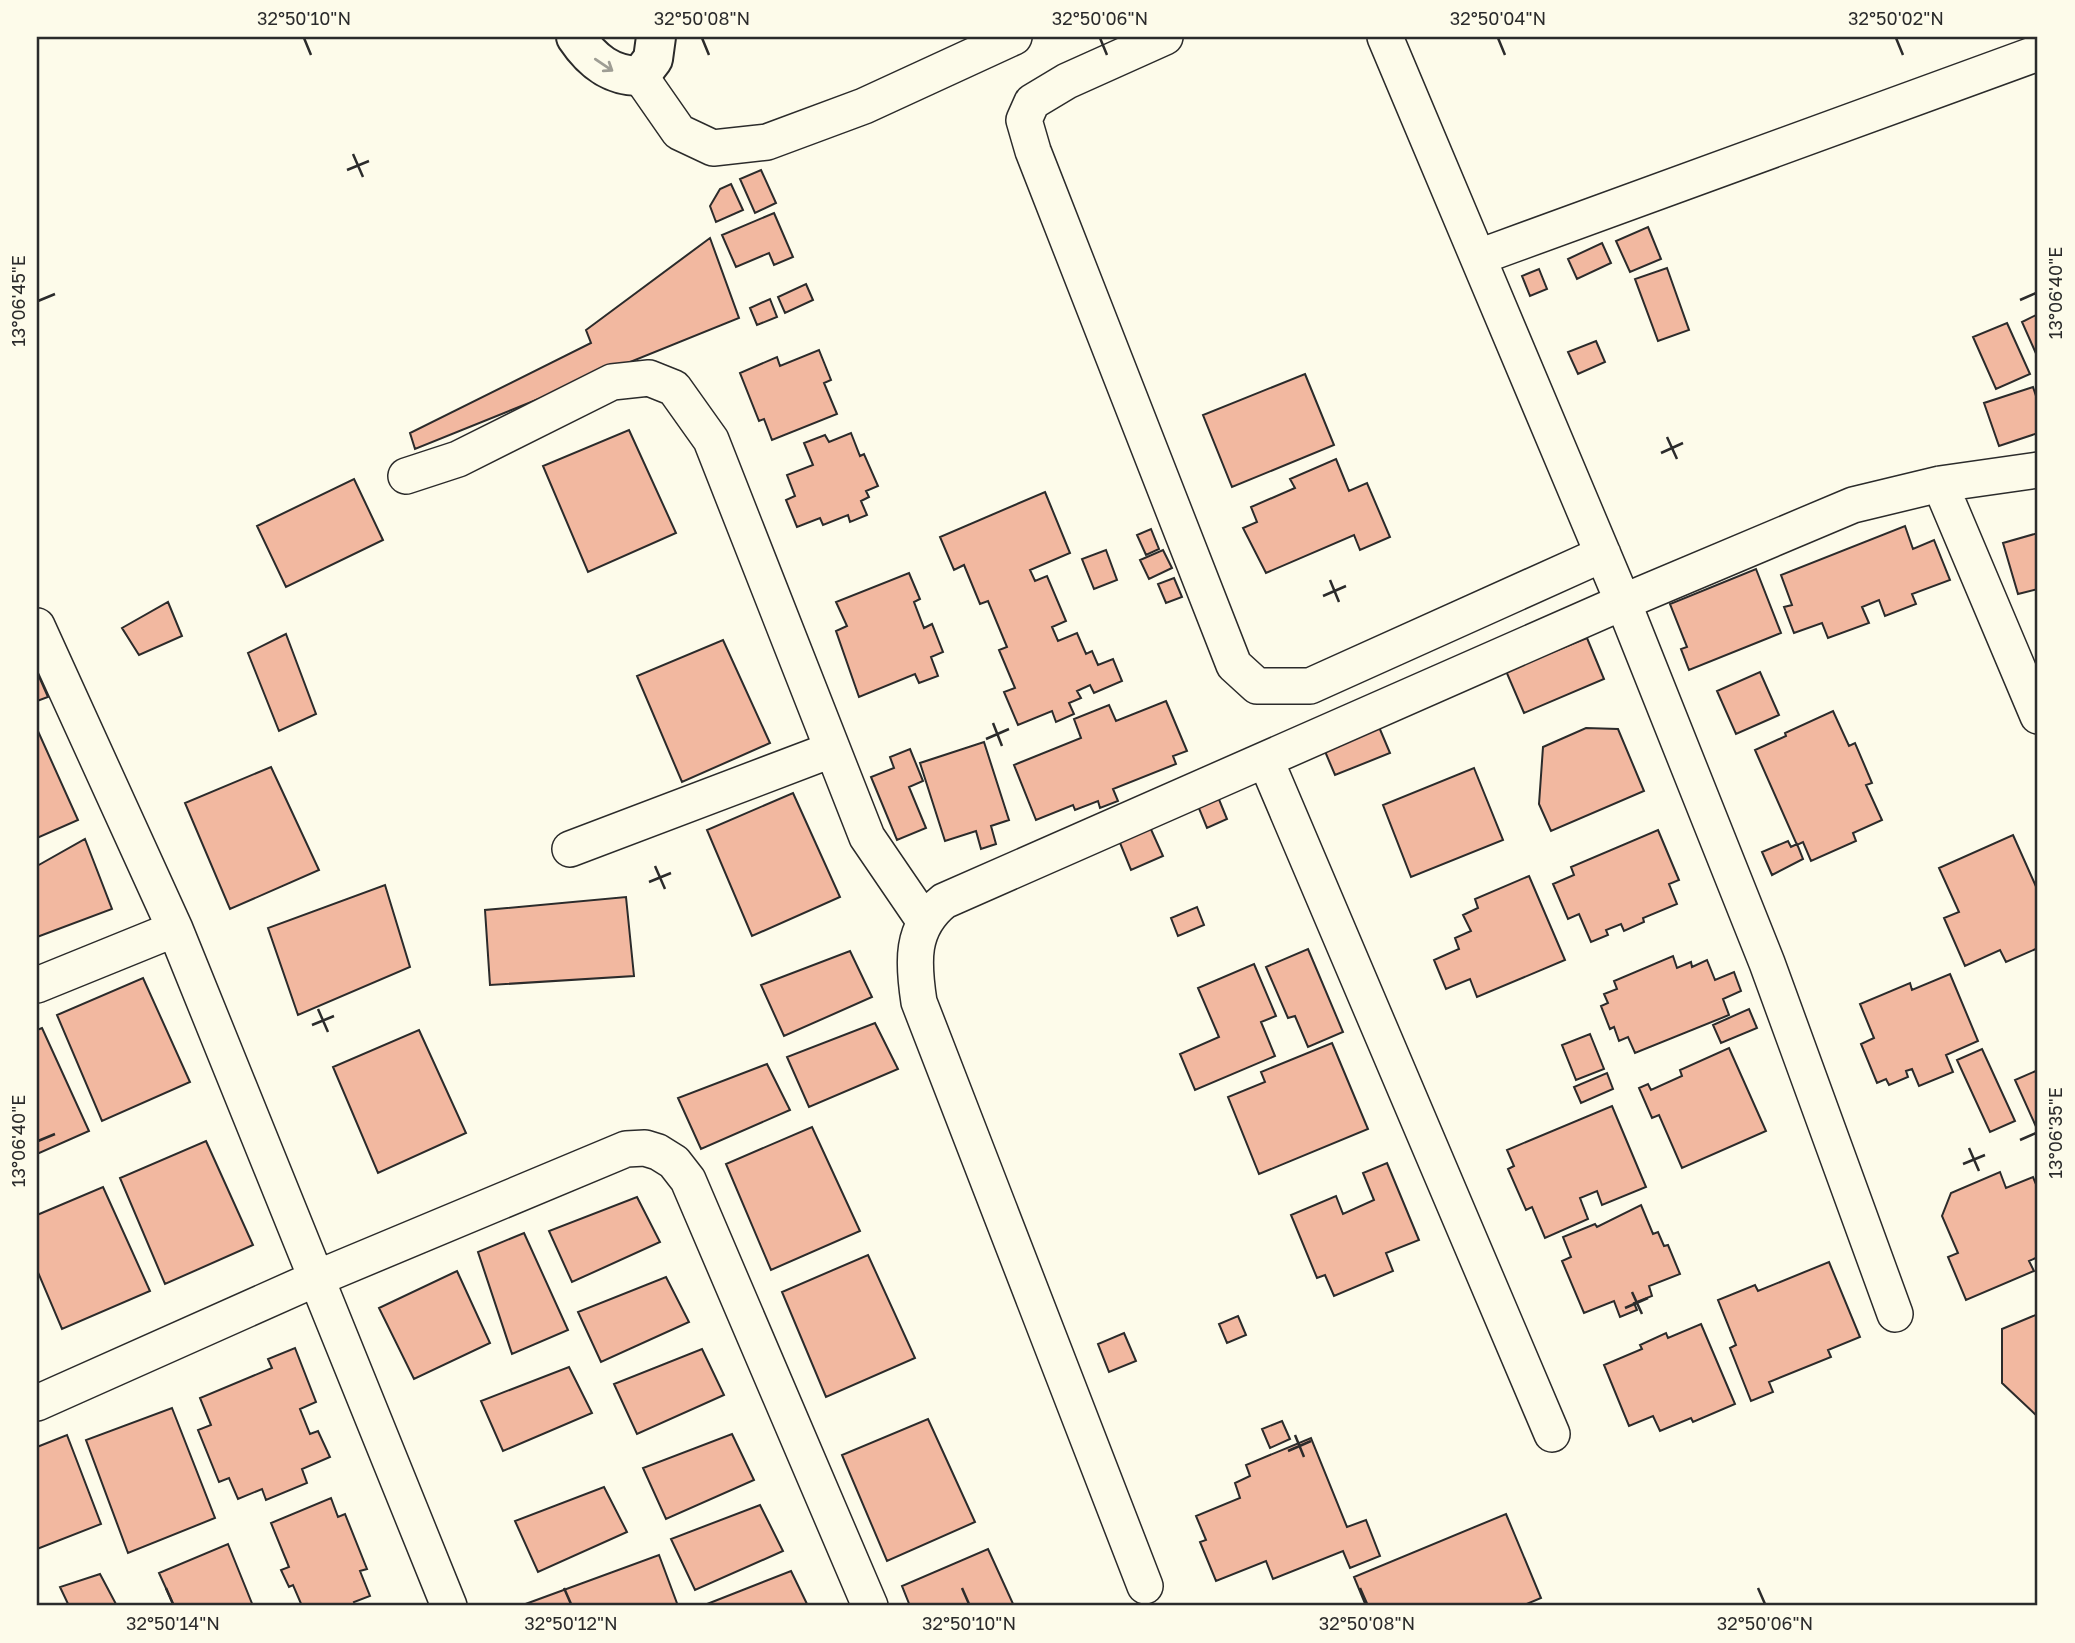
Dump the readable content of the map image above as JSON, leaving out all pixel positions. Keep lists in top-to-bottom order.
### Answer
{
  "coordinates": [
    "32°50'10\"N",
    "32°50'08\"N",
    "32°50'06\"N",
    "32°50'04\"N",
    "32°50'02\"N",
    "13°06'40\"E",
    "13°06'45\"E",
    "13°06'35\"E",
    "32°50'14\"N",
    "32°50'12\"N"
  ]
}
